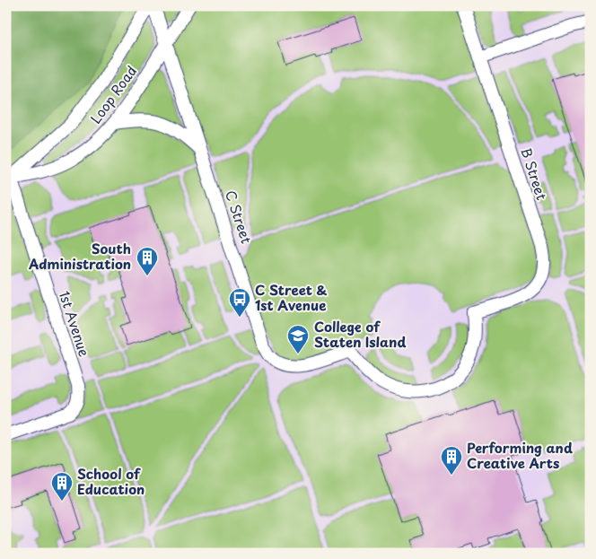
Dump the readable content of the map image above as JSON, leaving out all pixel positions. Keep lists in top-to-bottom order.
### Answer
{
  "streets": {
    "street": [
      "Loop Road",
      "B Street",
      "C Street",
      "1st Avenue"
    ]
  },
  "crossings": [
    ["Loop Road", "C Street"],
    ["Loop Road", "1st Avenue"],
    ["B Street", "C Street"]
  ],
  "places": {
    "building": ["South Administration", "Performing and Creative Arts", "School of Education"],
    "bus stop": ["C Street & 1st Avenue"],
    "school or university": ["College of Staten Island"]
  }
}
